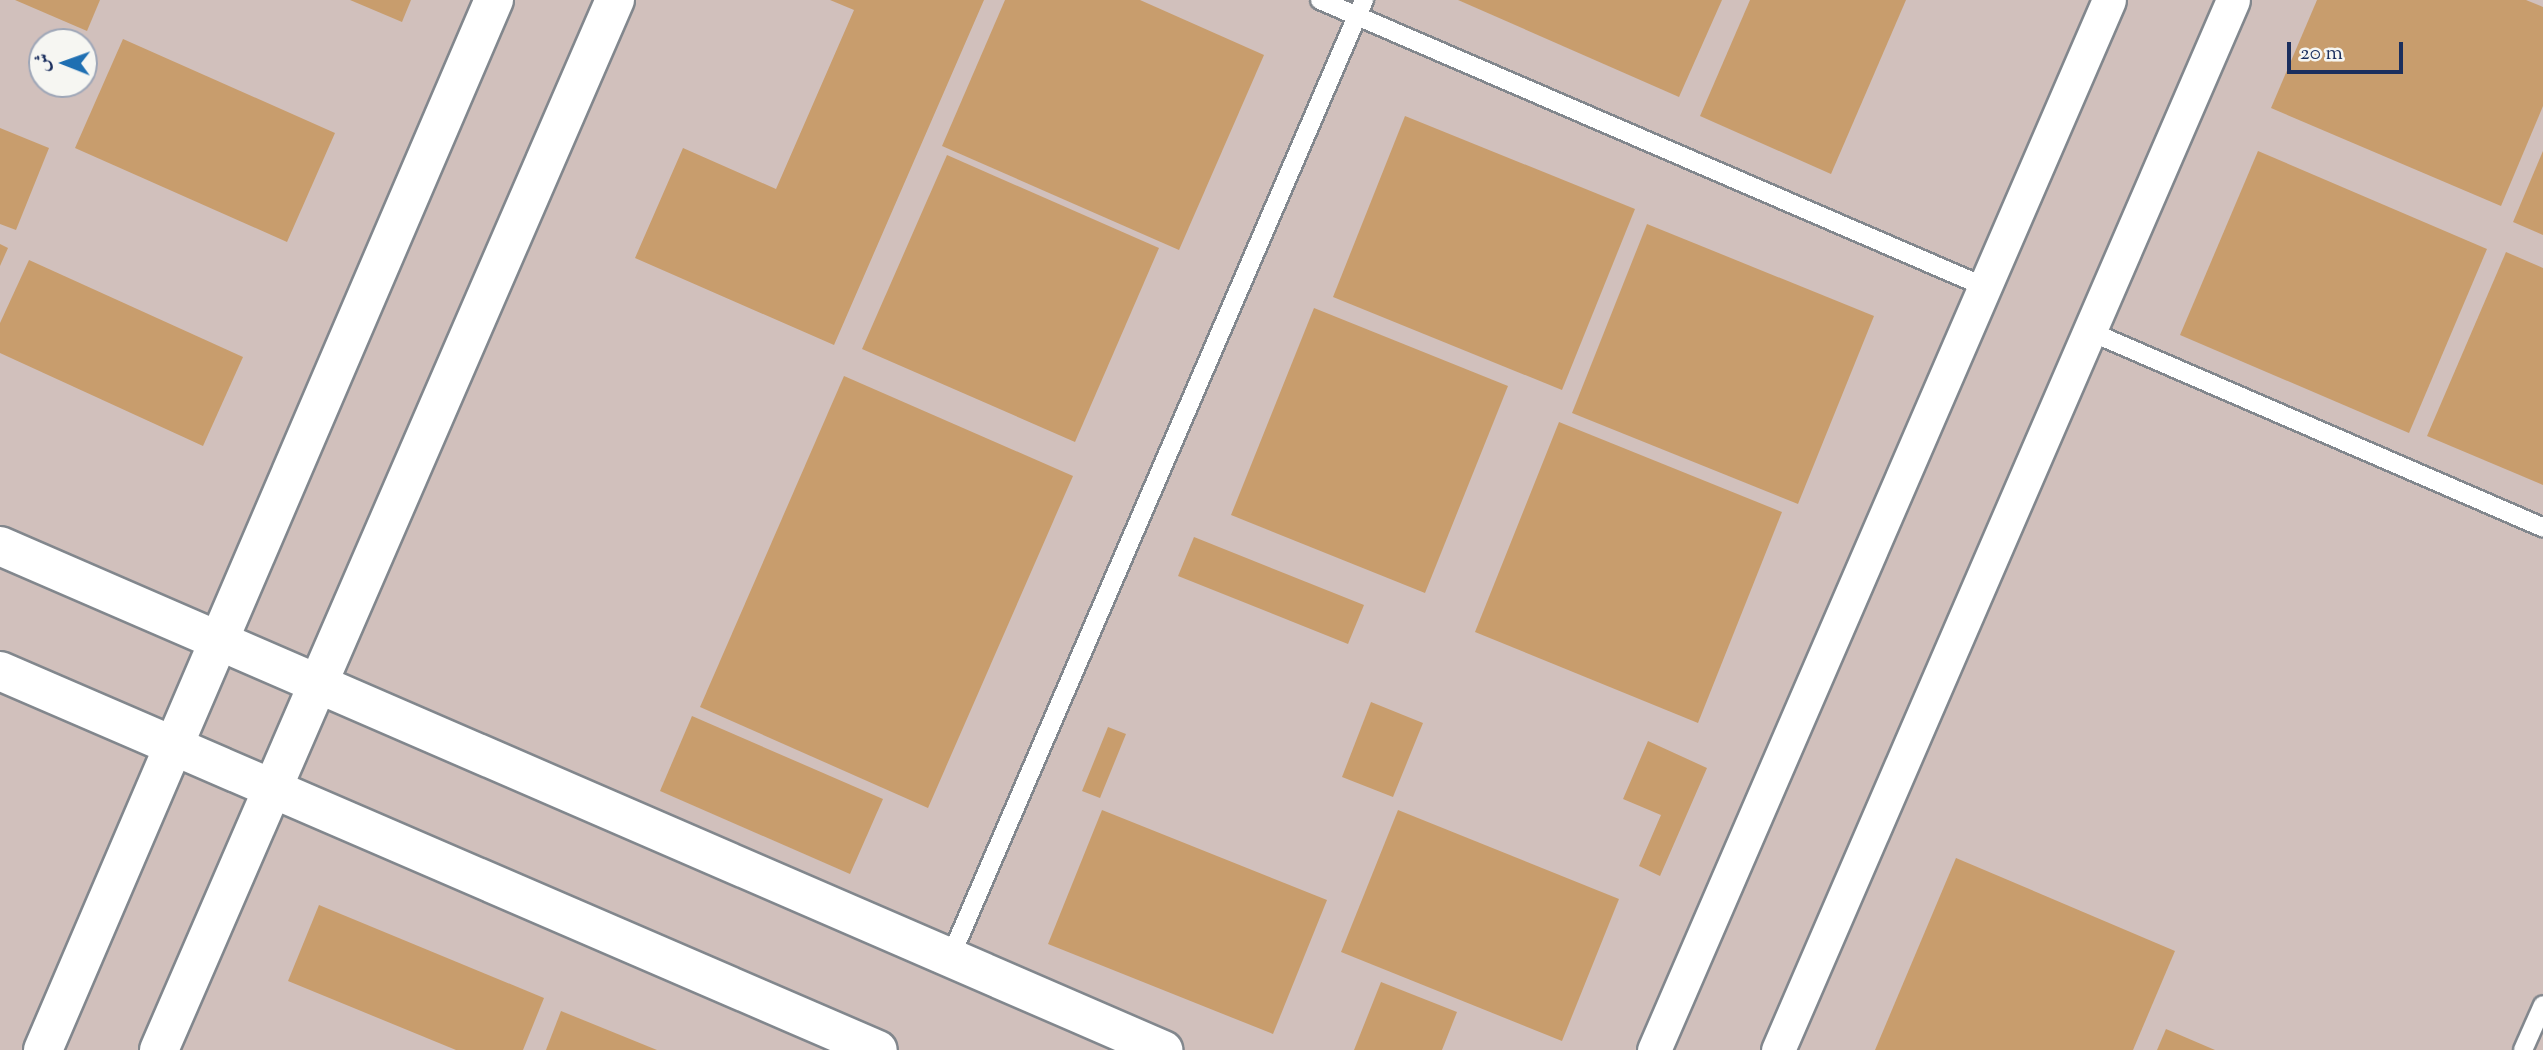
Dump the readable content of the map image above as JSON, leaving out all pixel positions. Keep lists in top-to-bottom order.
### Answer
{
  "scale_bar": "20 m",
  "north": "left"
}
